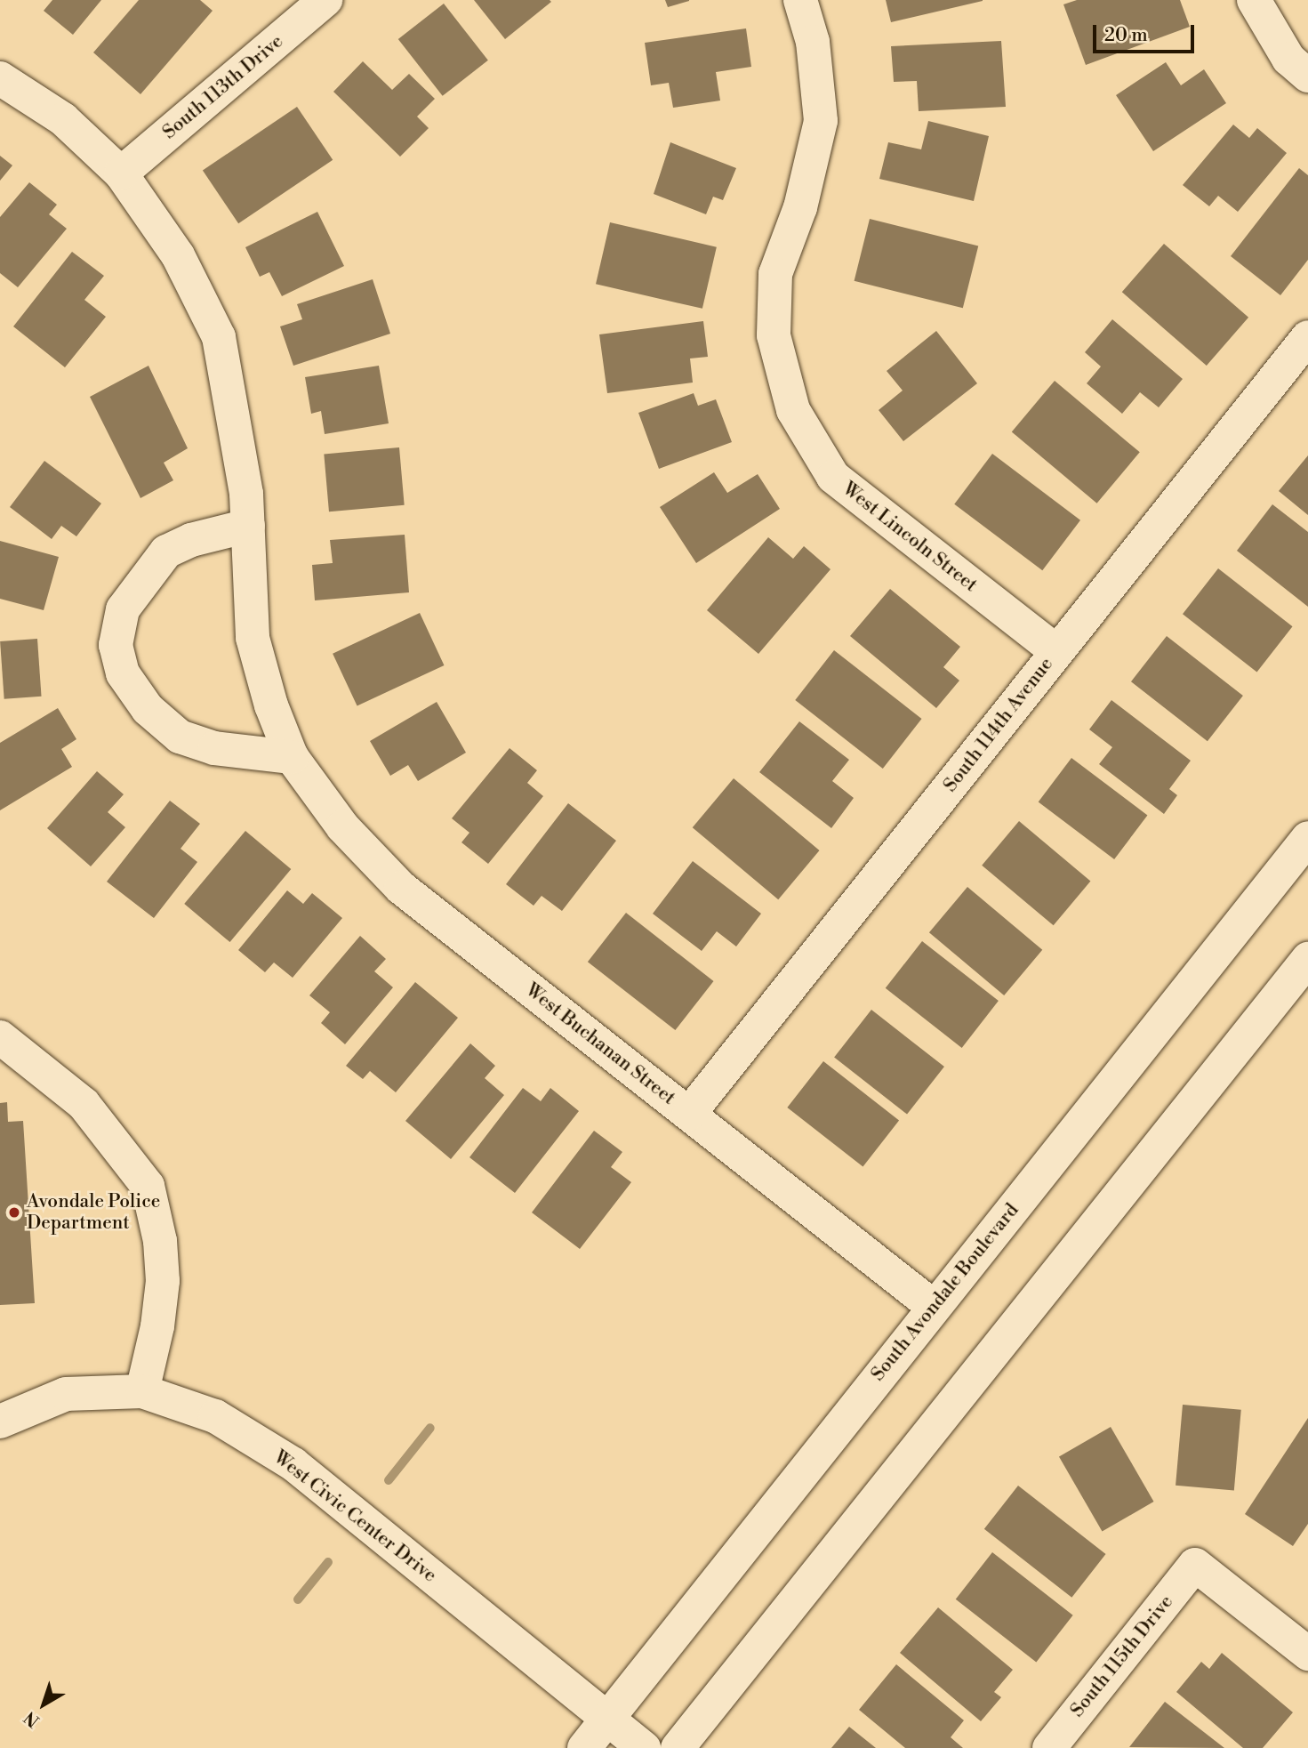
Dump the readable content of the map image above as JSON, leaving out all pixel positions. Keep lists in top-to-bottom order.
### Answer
{
  "streets": {
    "street": [
      "South 113th Drive",
      "West Lincoln Street",
      "South 114th Avenue",
      "West Buchanan Street",
      "South Avondale Boulevard",
      "West Civic Center Drive",
      "South 115th Drive"
    ]
  },
  "crossings": [
    ["South 113th Drive", "West Buchanan Street"],
    ["West Lincoln Street", "South 114th Avenue"],
    ["South 114th Avenue", "West Buchanan Street"],
    ["West Buchanan Street", "South Avondale Boulevard"],
    ["South Avondale Boulevard", "West Civic Center Drive"]
  ],
  "places": ["Avondale Police Department"],
  "scale_bar": "20 m",
  "north": "bottom left"
}
